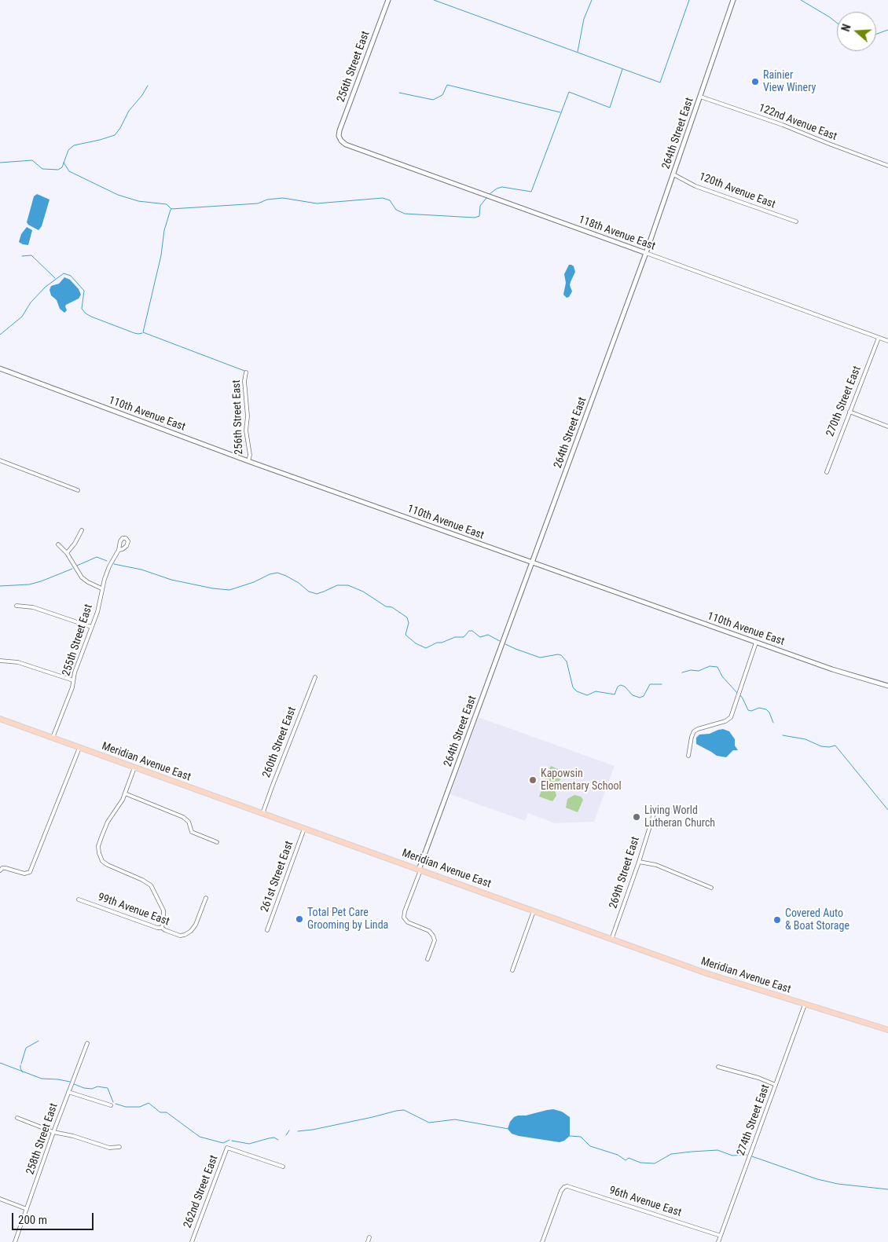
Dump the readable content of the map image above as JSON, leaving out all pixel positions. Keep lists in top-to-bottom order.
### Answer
{
  "streets": {
    "main road": ["Meridian Avenue East"],
    "street": [
      "256th Street East",
      "122nd Avenue East",
      "264th Street East",
      "120th Avenue East",
      "118th Avenue East",
      "270th Street East",
      "110th Avenue East",
      "255th Street East",
      "260th Street East",
      "269th Street East",
      "261st Street East",
      "99th Avenue East",
      "274th Street East",
      "258th Street East",
      "262nd Street East",
      "96th Avenue East"
    ]
  },
  "crossings": [
    ["256th Street East", "118th Avenue East"],
    ["256th Street East", "110th Avenue East"],
    ["122nd Avenue East", "264th Street East"],
    ["264th Street East", "120th Avenue East"],
    ["264th Street East", "118th Avenue East"],
    ["264th Street East", "110th Avenue East"],
    ["264th Street East", "Meridian Avenue East"],
    ["118th Avenue East", "270th Street East"],
    ["255th Street East", "Meridian Avenue East"],
    ["260th Street East", "Meridian Avenue East"],
    ["Meridian Avenue East", "269th Street East"],
    ["Meridian Avenue East", "261st Street East"],
    ["Meridian Avenue East", "274th Street East"],
    ["274th Street East", "96th Avenue East"]
  ],
  "places": [
    "Rainier View Winery",
    "Kapowsin Elementary School",
    "Living World Lutheran Church",
    "Total Pet Care Grooming by Linda",
    "Covered Auto & Boat Storage"
  ],
  "scale_bar": "200 m",
  "north": "left"
}
